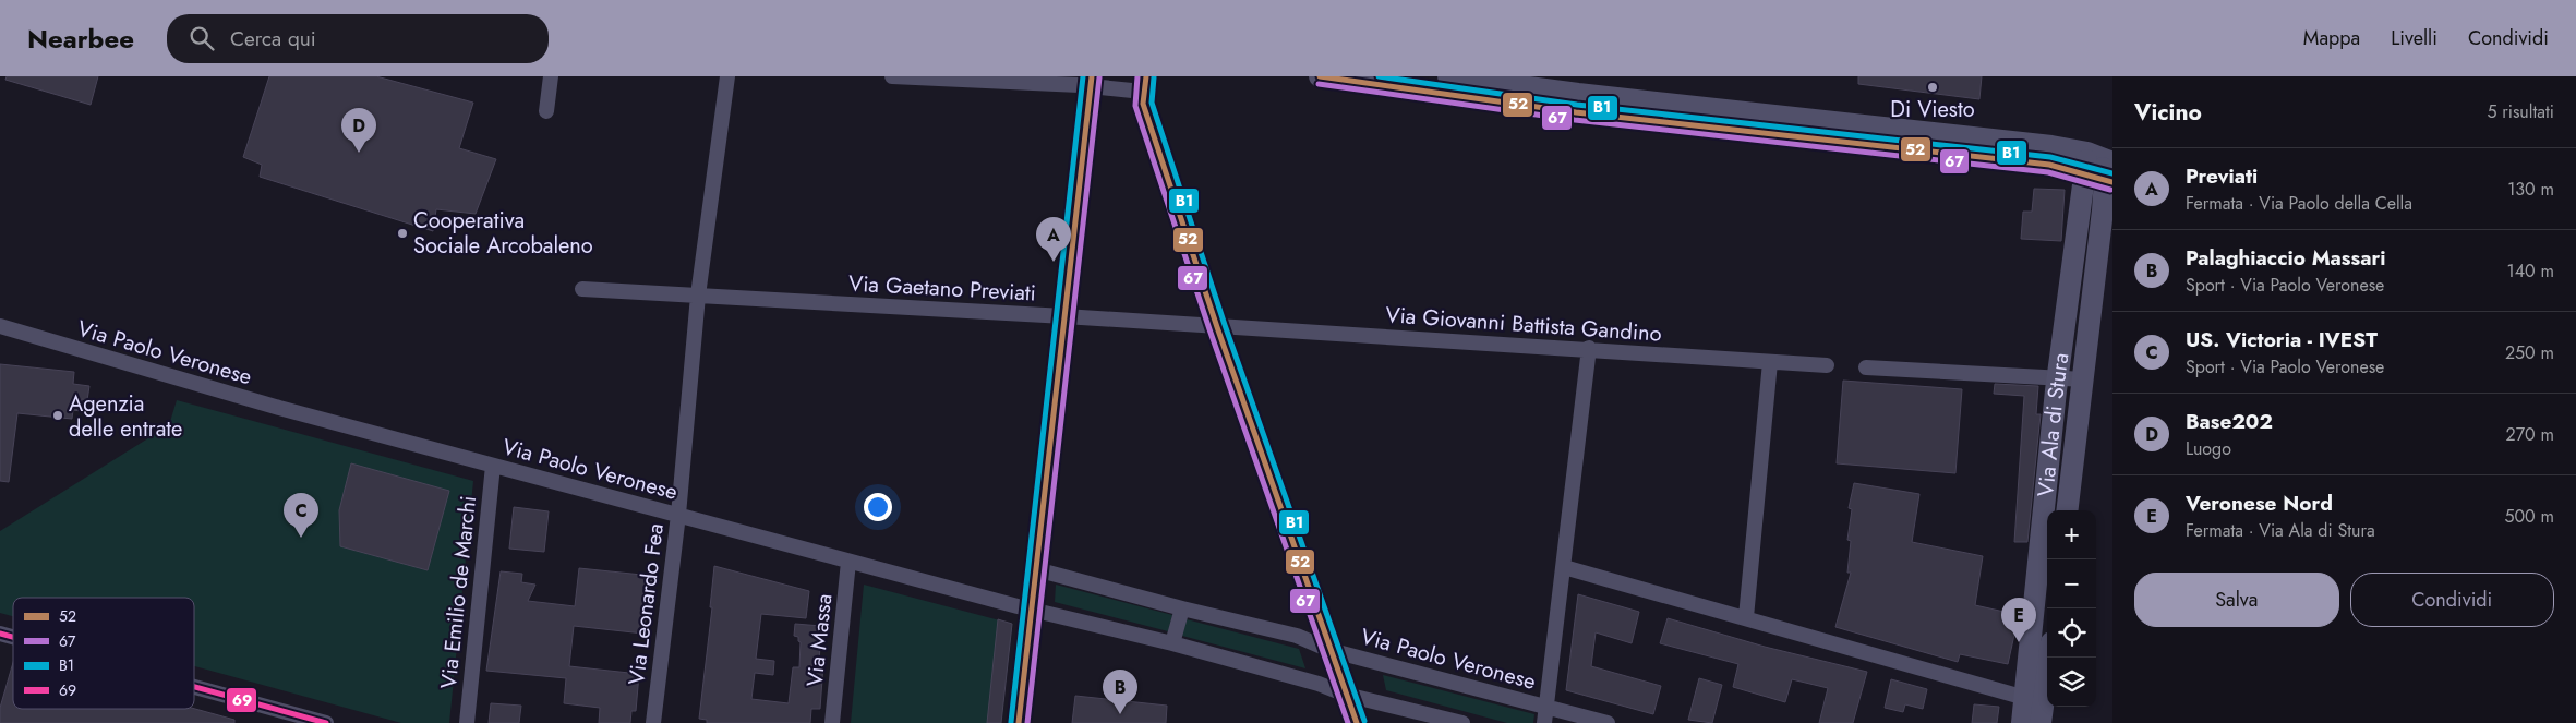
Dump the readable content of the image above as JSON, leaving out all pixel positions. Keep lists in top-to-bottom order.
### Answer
{
  "streets": {
    "main road": ["Via Ala di Stura"],
    "street": [
      "Via Gaetano Previati",
      "Via Giovanni Battista Gandino",
      "Via Paolo Veronese",
      "Via Emilio de Marchi",
      "Via Leonardo Fea",
      "Via Massa"
    ]
  },
  "crossings": [
    ["Via Gaetano Previati", "Via Giovanni Battista Gandino"],
    ["Via Gaetano Previati", "Via Leonardo Fea"],
    ["Via Giovanni Battista Gandino", "Via Paolo Veronese"],
    ["Via Paolo Veronese", "Via Emilio de Marchi"],
    ["Via Paolo Veronese", "Via Leonardo Fea"],
    ["Via Paolo Veronese", "Via Massa"]
  ],
  "places": ["Di Viesto", "Cooperativa Sociale Arcobaleno", "Agenzia delle entrate"],
  "lines": [
    "transit line 52",
    "transit line 67",
    "transit line B1",
    "transit line 69"
  ],
  "legend": [
    "52",
    "67",
    "B1",
    "69"
  ],
  "page": {
    "header": "Nearbee",
    "search": "Cerca qui",
    "nav": ["Mappa", "Livelli", "Condividi"],
    "heading": ["Vicino", "5 risultati"],
    "pins": [
      "D",
      "A",
      "C",
      "E",
      "B"
    ],
    "list": [
      {
        "mark": "A",
        "name": "Previati",
        "note": "Fermata · Via Paolo della Cella",
        "value": "130 m"
      },
      {
        "mark": "B",
        "name": "Palaghiaccio Massari",
        "note": "Sport · Via Paolo Veronese",
        "value": "140 m"
      },
      {
        "mark": "C",
        "name": "US. Victoria - IVEST",
        "note": "Sport · Via Paolo Veronese",
        "value": "250 m"
      },
      {
        "mark": "D",
        "name": "Base202",
        "note": "Luogo",
        "value": "270 m"
      },
      {
        "mark": "E",
        "name": "Veronese Nord",
        "note": "Fermata · Via Ala di Stura",
        "value": "500 m"
      }
    ],
    "map_buttons": ["+", "−"],
    "buttons": ["Salva", "Condividi"]
  }
}
